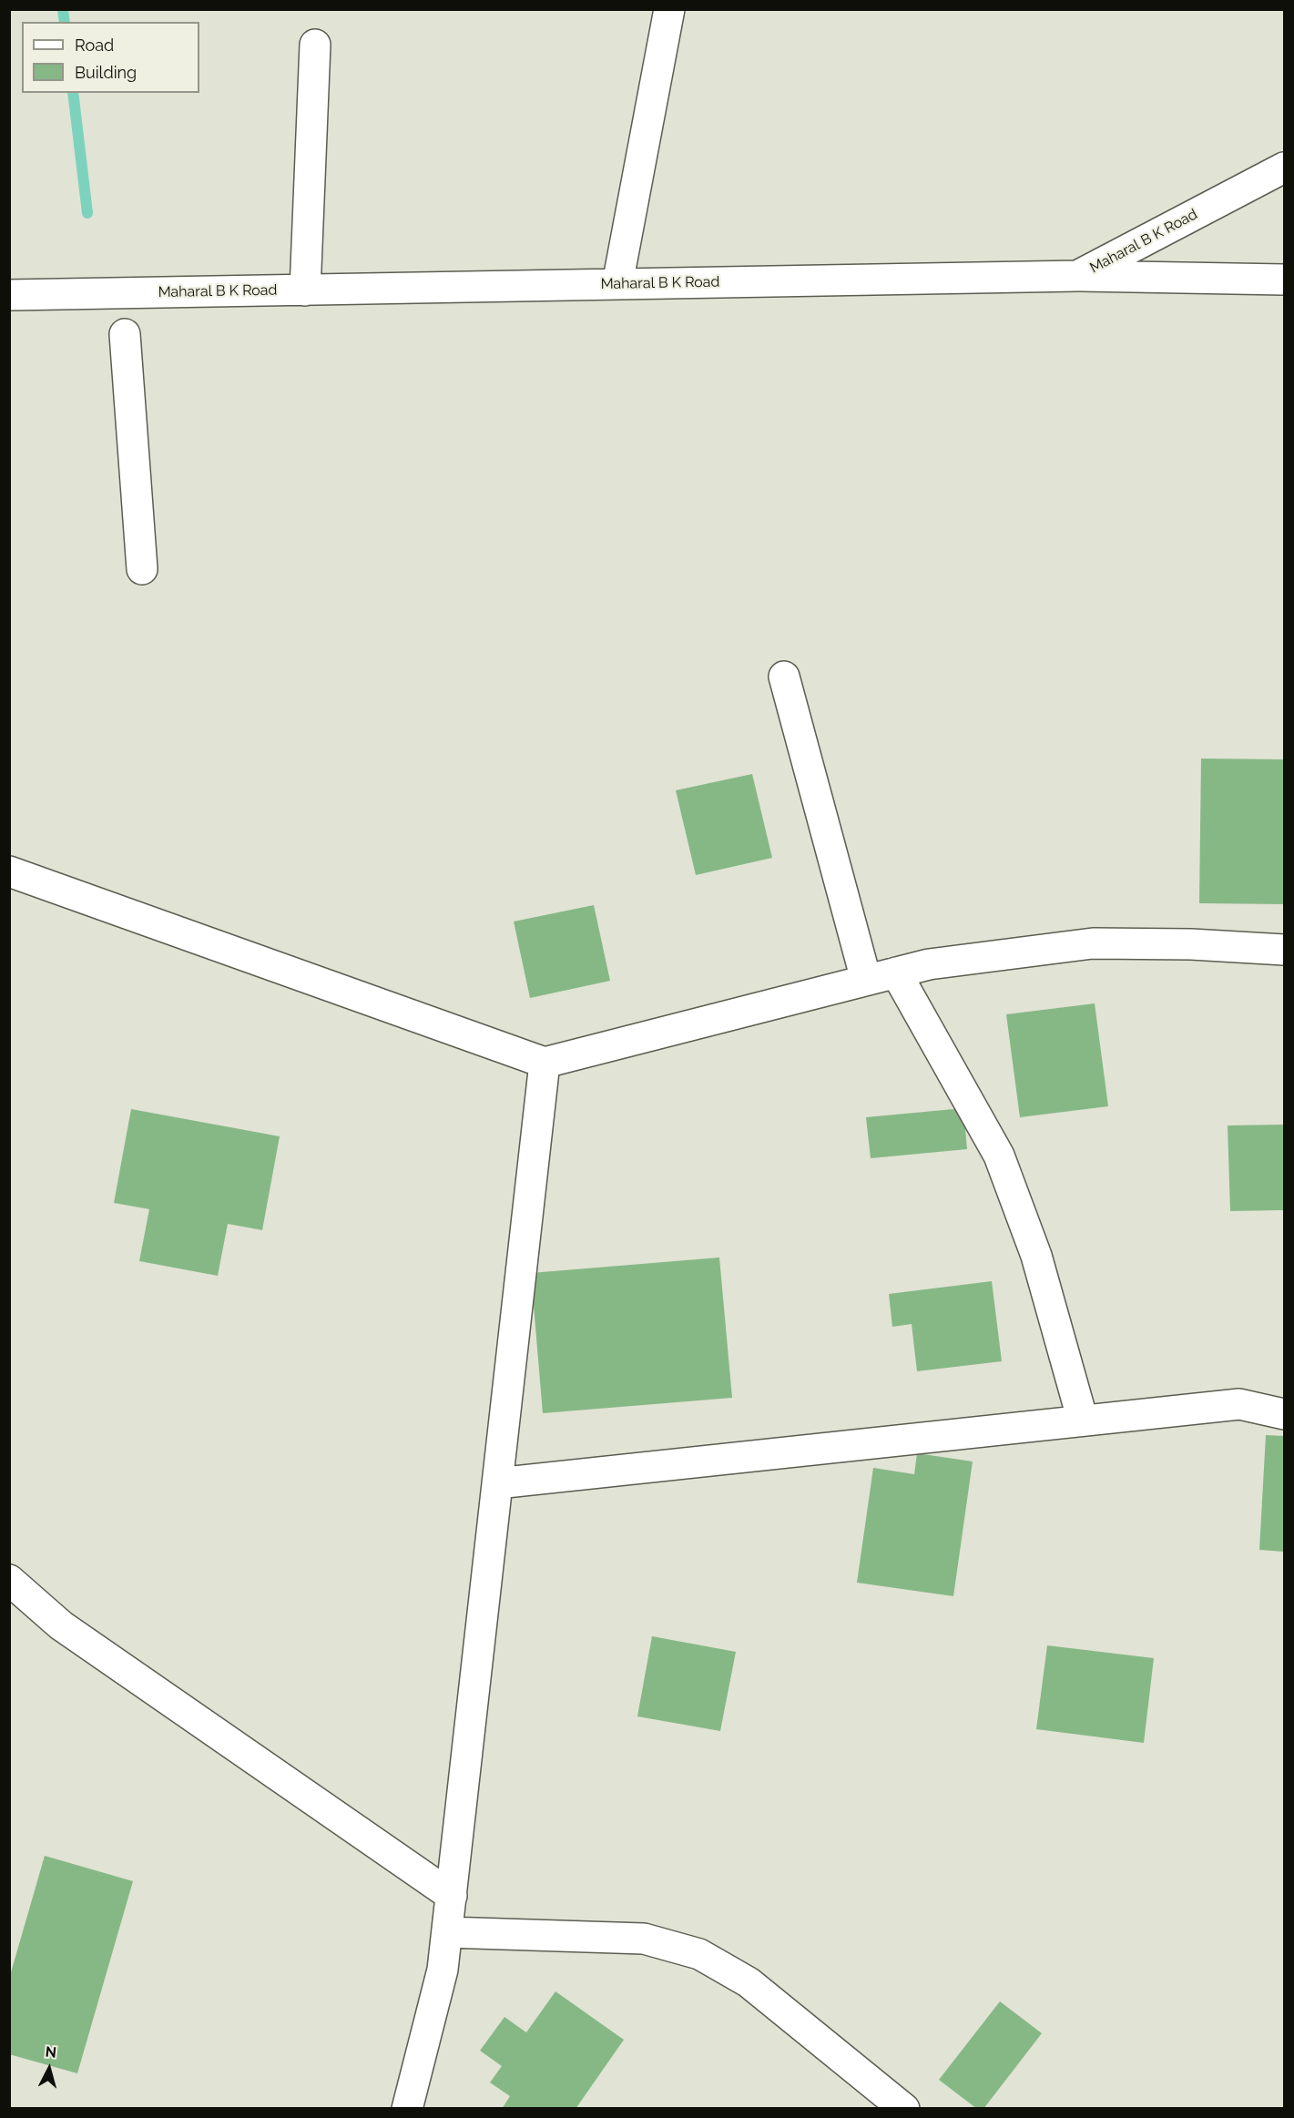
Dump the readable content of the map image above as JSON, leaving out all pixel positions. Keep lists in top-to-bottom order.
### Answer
{
  "streets": {
    "street": ["Maharal B K Road"]
  },
  "legend": ["Road", "Building"],
  "north": "top"
}
